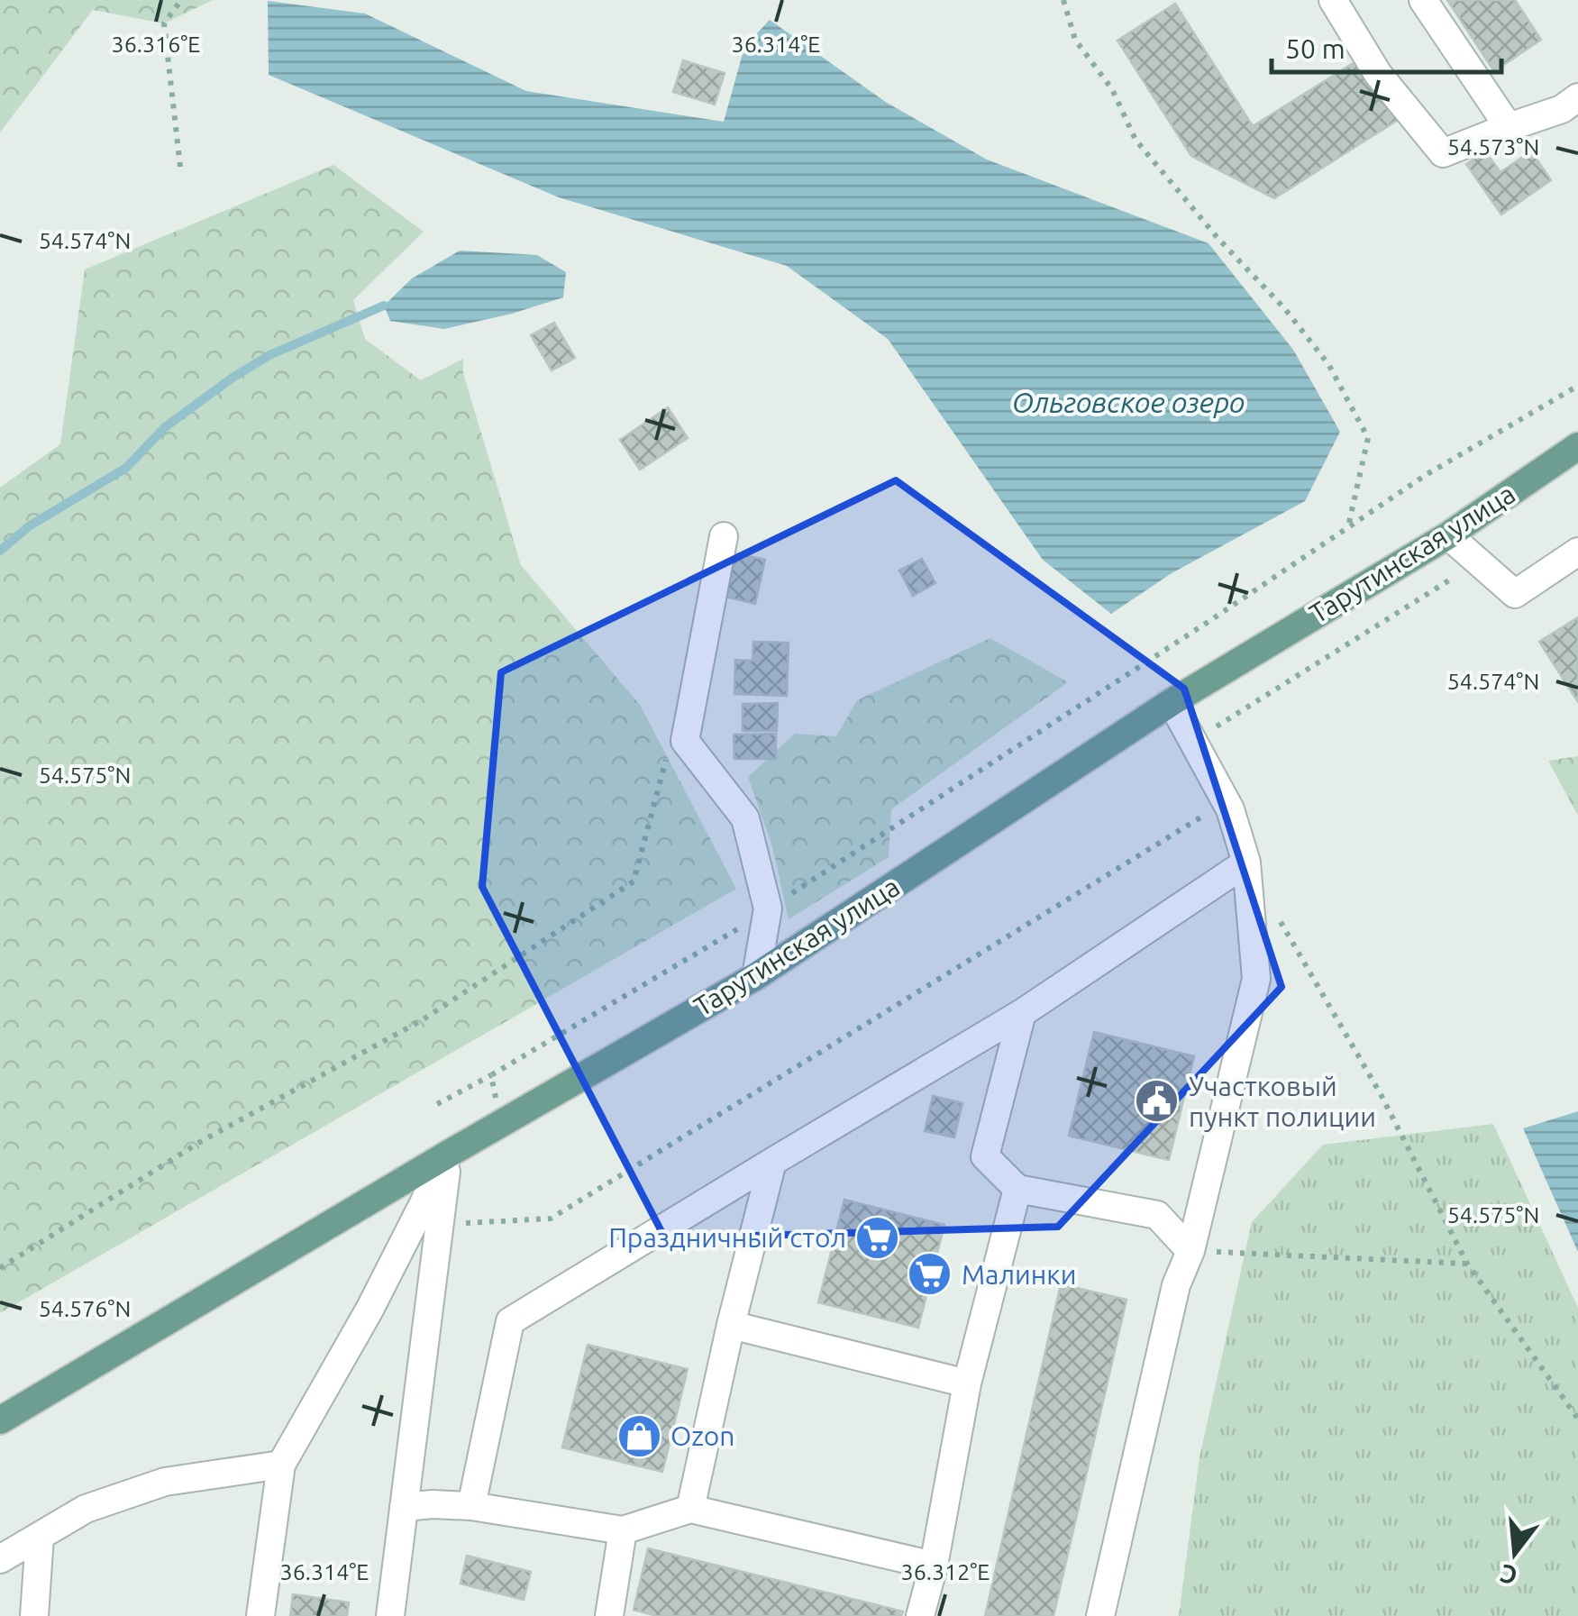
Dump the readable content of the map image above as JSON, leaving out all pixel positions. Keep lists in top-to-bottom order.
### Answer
{
  "streets": {
    "main road": ["Тарутинская улица"]
  },
  "water": ["Ольговское озеро"],
  "places": {
    "public building": ["Участковый пункт полиции"],
    "supermarket": ["Праздничный стол", "Малинки"],
    "shop": ["Ozon"]
  },
  "scale_bar": "50 m",
  "north": "bottom",
  "coordinates": [
    "36.316°E",
    "36.314°E",
    "54.573°N",
    "54.574°N",
    "54.575°N",
    "54.576°N",
    "36.312°E"
  ]
}
